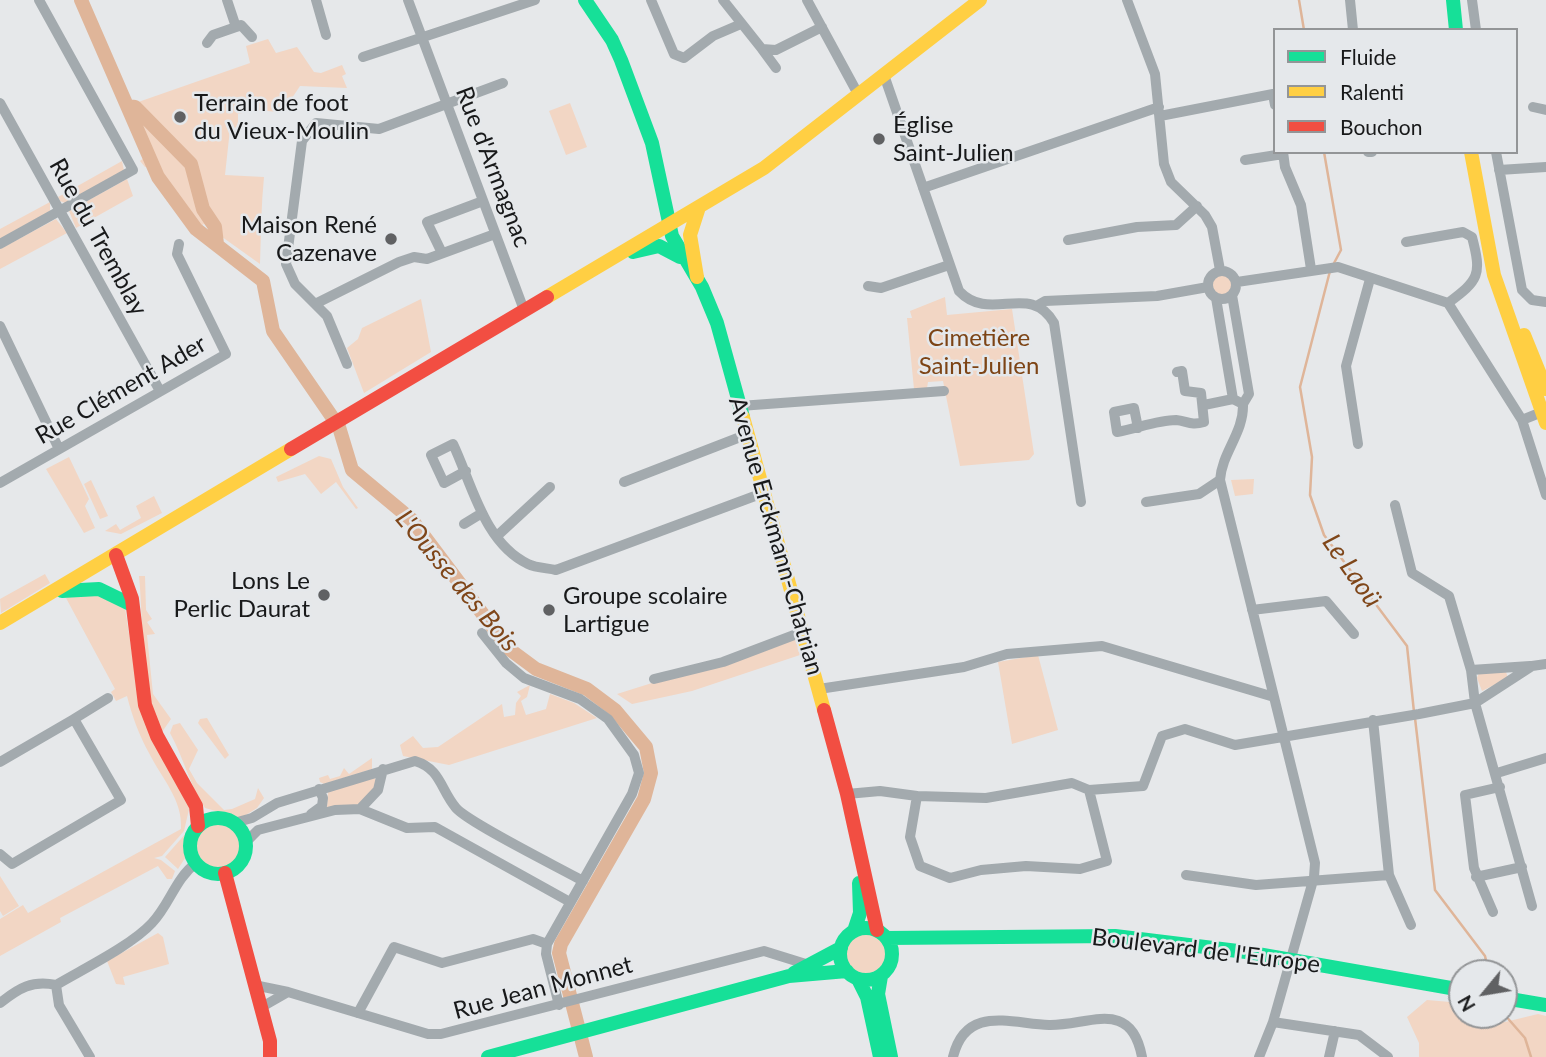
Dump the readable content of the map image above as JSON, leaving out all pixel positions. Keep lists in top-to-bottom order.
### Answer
{
  "streets": {
    "main road": ["Avenue Erckmann-Chatrian", "Boulevard de l'Europe"],
    "street": [
      "Rue d'Armagnac",
      "Rue du Tremblay",
      "Rue Clément Ader",
      "Rue Jean Monnet"
    ]
  },
  "crossings": [
    ["Rue du Tremblay", "Rue Clément Ader"],
    ["Avenue Erckmann-Chatrian", "Boulevard de l'Europe"]
  ],
  "water": ["Le Laoü", "L'Ousse des Bois"],
  "parks": ["Cimetière Saint-Julien"],
  "places": [
    "Terrain de foot du Vieux-Moulin",
    "Église Saint-Julien",
    "Maison René Cazenave",
    "Lons Le Perlic Daurat",
    "Groupe scolaire Lartigue"
  ],
  "legend": ["Fluide", "Ralenti", "Bouchon"],
  "north": "bottom left"
}
